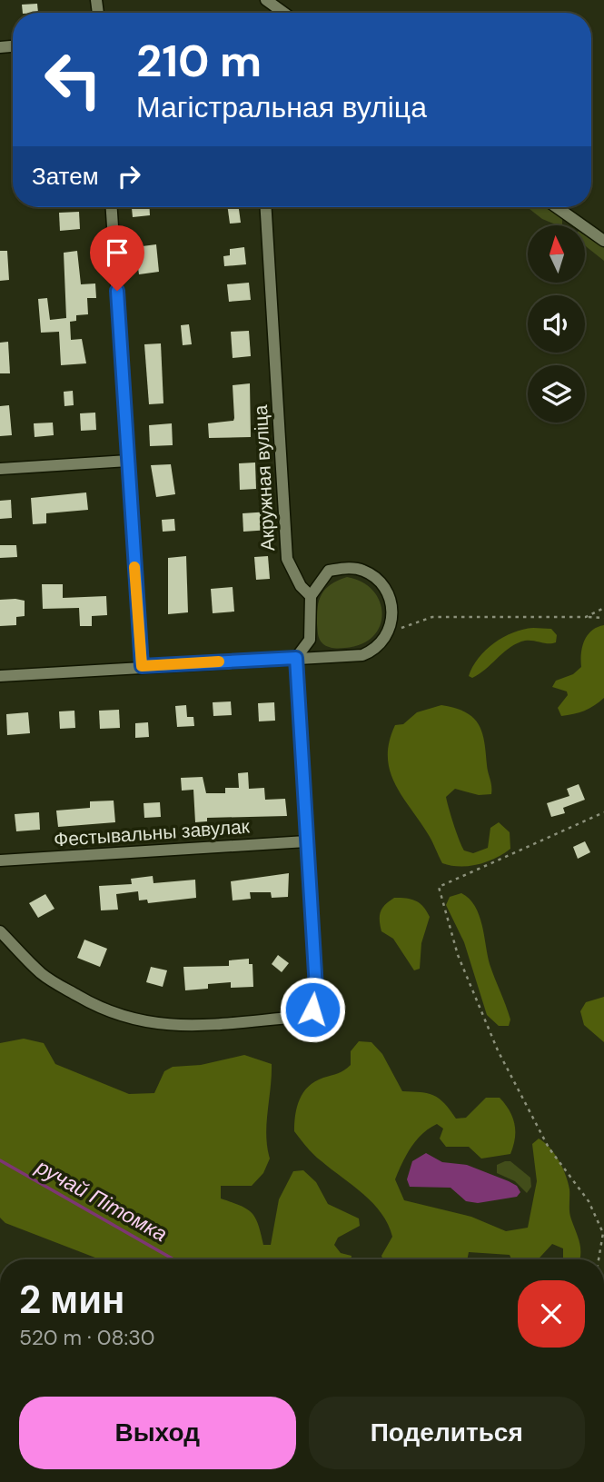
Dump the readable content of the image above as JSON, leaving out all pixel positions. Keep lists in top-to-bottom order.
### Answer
{
  "streets": {
    "street": ["Акружная вуліца", "Фестывальны завулак"]
  },
  "water": ["ручай Пітомка"],
  "north": "top",
  "page": {
    "turn": ["210 m", "Магістральная вуліца"],
    "then": "Затем",
    "heading": ["2 мин", "520 m · 08:30"],
    "buttons": ["Выход", "Поделиться"]
  }
}
